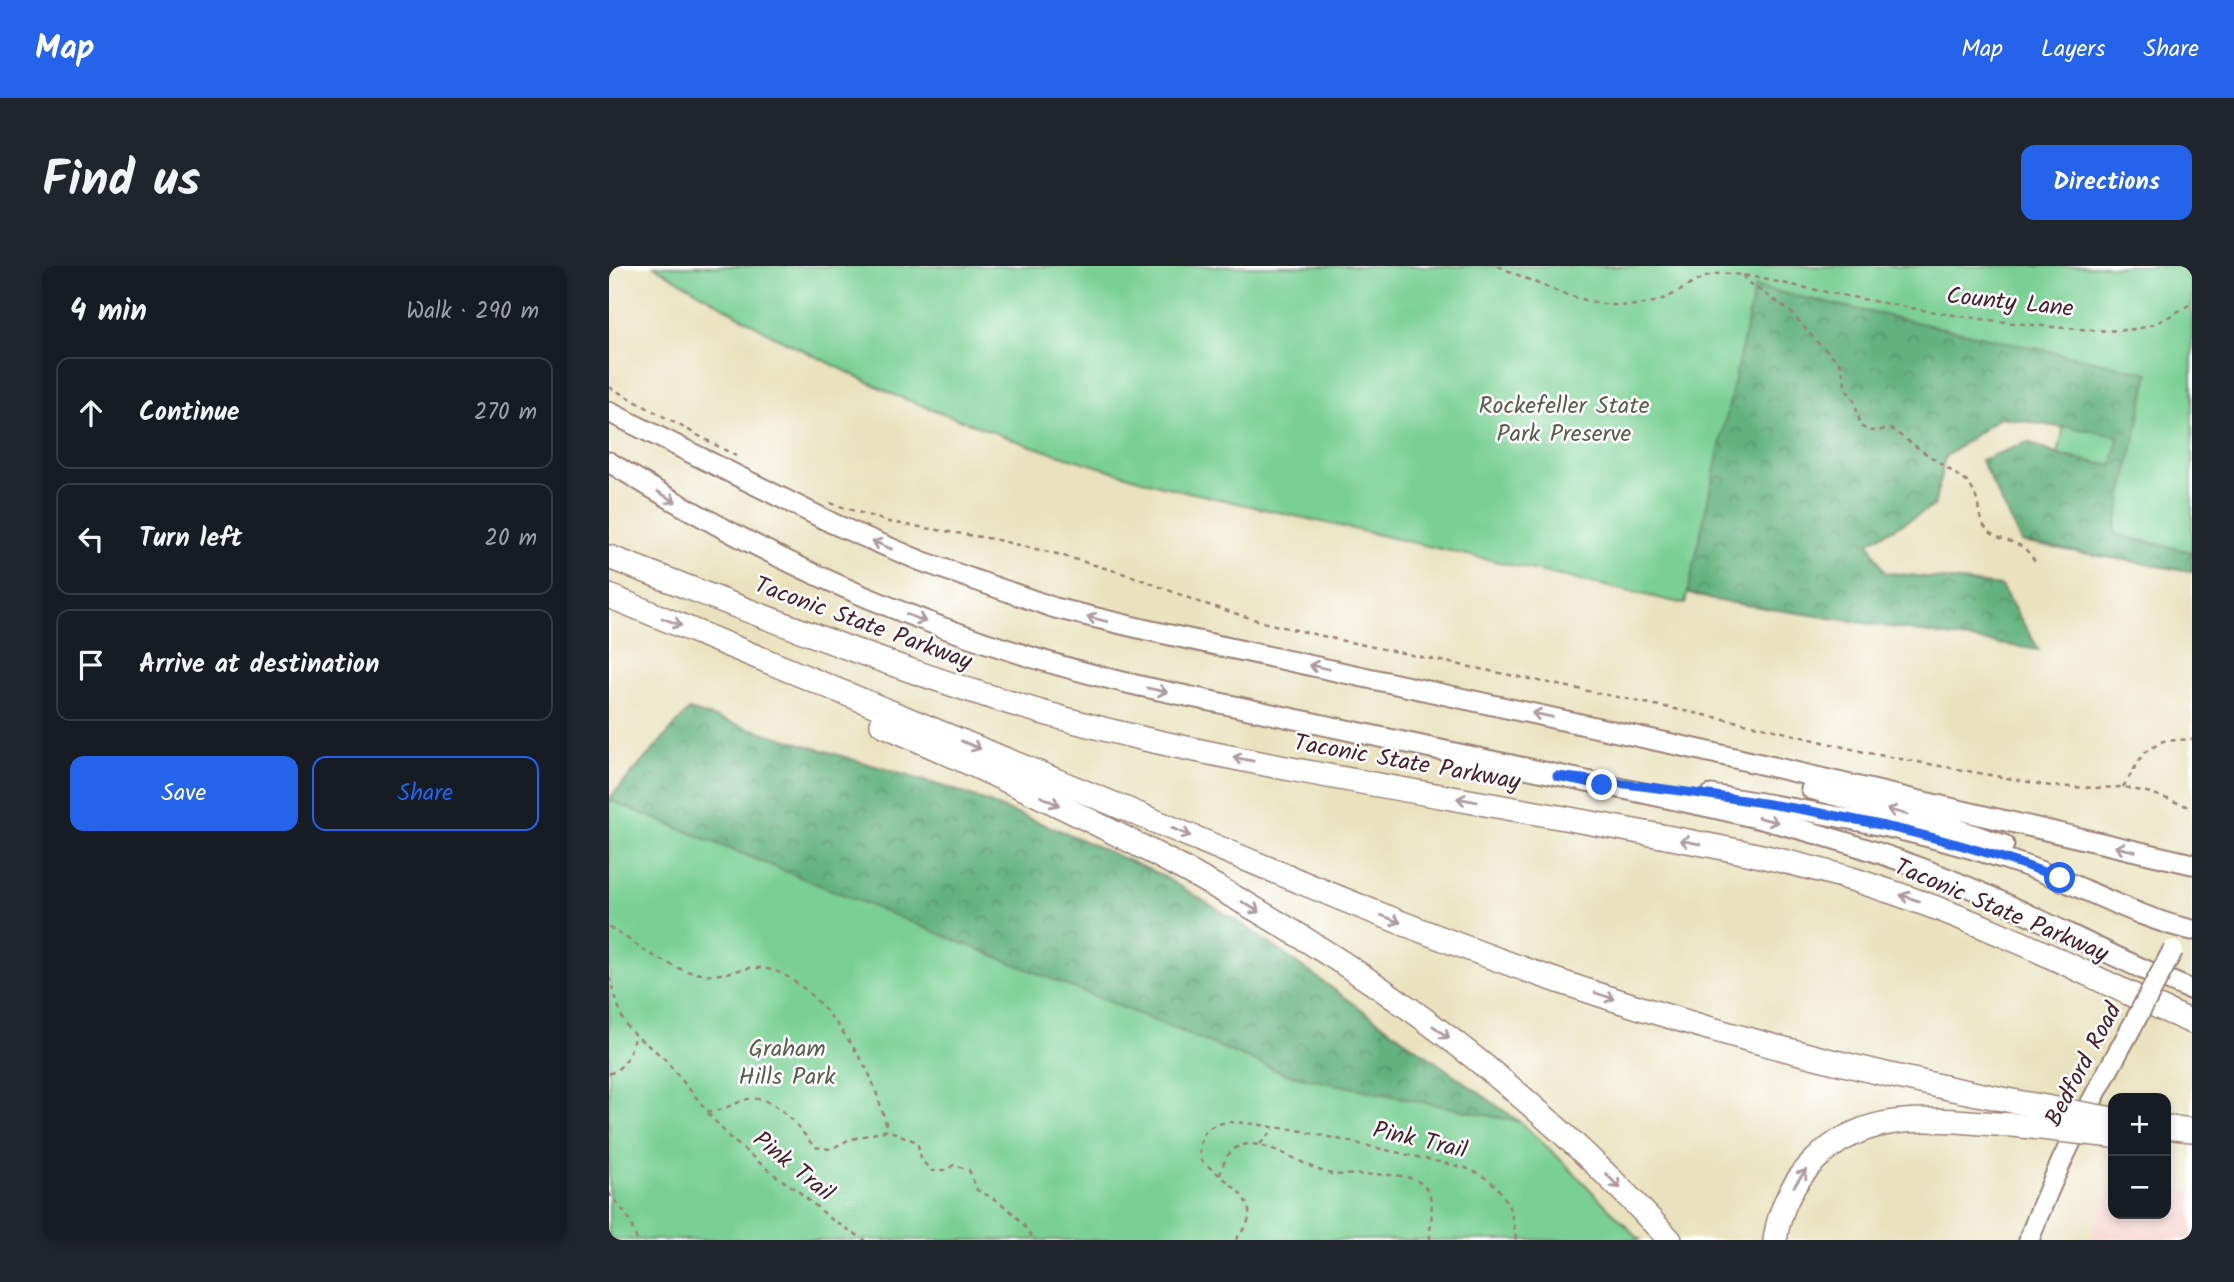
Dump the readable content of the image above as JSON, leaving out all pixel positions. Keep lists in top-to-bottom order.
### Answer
{
  "streets": {
    "highway": ["Taconic State Parkway"],
    "main road": ["Bedford Road"],
    "path": ["County Lane", "Pink Trail"]
  },
  "parks": ["Rockefeller State Park Preserve", "Graham Hills Park"],
  "page": {
    "header": "Map",
    "nav": ["Map", "Layers", "Share"],
    "title": "Find us",
    "buttons": [
      "Directions",
      ["Save", "Share"]
    ],
    "heading": ["4 min", "Walk · 290 m"],
    "list": [
      ["Continue", "270 m"],
      ["Turn left", "20 m"],
      "Arrive at destination"
    ],
    "map_buttons": ["+", "−"]
  }
}
